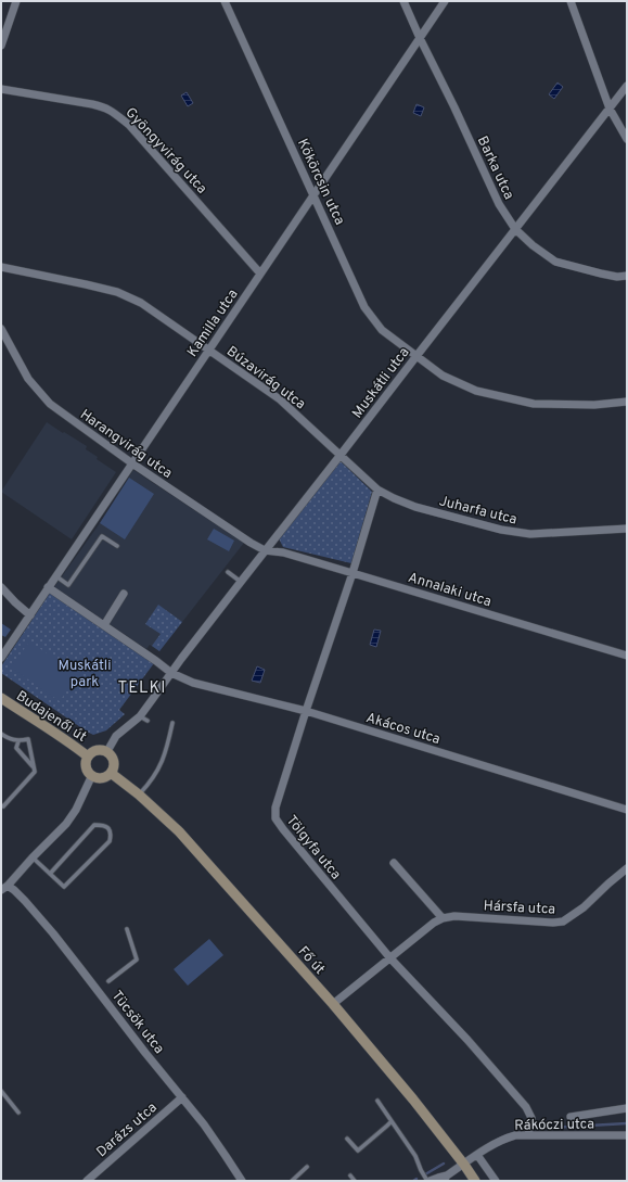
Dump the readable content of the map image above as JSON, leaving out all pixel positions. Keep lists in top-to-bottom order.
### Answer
{
  "streets": {
    "main road": ["Budajenői út", "Fő út"],
    "street": [
      "Gyöngyvirág utca",
      "Barka utca",
      "Kökörcsin utca",
      "Kamilla utca",
      "Búzavirág utca",
      "Muskátli utca",
      "Harangvirág utca",
      "Juharfa utca",
      "Annalaki utca",
      "Akácos utca",
      "Tölgyfa utca",
      "Hársfa utca",
      "Tücsök utca",
      "Rákóczi utca",
      "Darázs utca"
    ]
  },
  "crossings": [
    ["Gyöngyvirág utca", "Kamilla utca"],
    ["Barka utca", "Kamilla utca"],
    ["Barka utca", "Muskátli utca"],
    ["Kökörcsin utca", "Kamilla utca"],
    ["Kökörcsin utca", "Muskátli utca"],
    ["Kamilla utca", "Búzavirág utca"],
    ["Kamilla utca", "Harangvirág utca"],
    ["Búzavirág utca", "Muskátli utca"],
    ["Búzavirág utca", "Juharfa utca"],
    ["Muskátli utca", "Harangvirág utca"],
    ["Muskátli utca", "Juharfa utca"],
    ["Muskátli utca", "Annalaki utca"],
    ["Muskátli utca", "Budajenői út"],
    ["Muskátli utca", "Akácos utca"],
    ["Muskátli utca", "Fő út"],
    ["Harangvirág utca", "Annalaki utca"],
    ["Juharfa utca", "Tölgyfa utca"],
    ["Annalaki utca", "Tölgyfa utca"],
    ["Budajenői út", "Fő út"],
    ["Akácos utca", "Tölgyfa utca"],
    ["Tölgyfa utca", "Hársfa utca"],
    ["Tölgyfa utca", "Rákóczi utca"],
    ["Hársfa utca", "Fő út"],
    ["Fő út", "Rákóczi utca"],
    ["Tücsök utca", "Darázs utca"]
  ],
  "districts": ["TELKI"],
  "parks": ["Muskátli park"]
}
